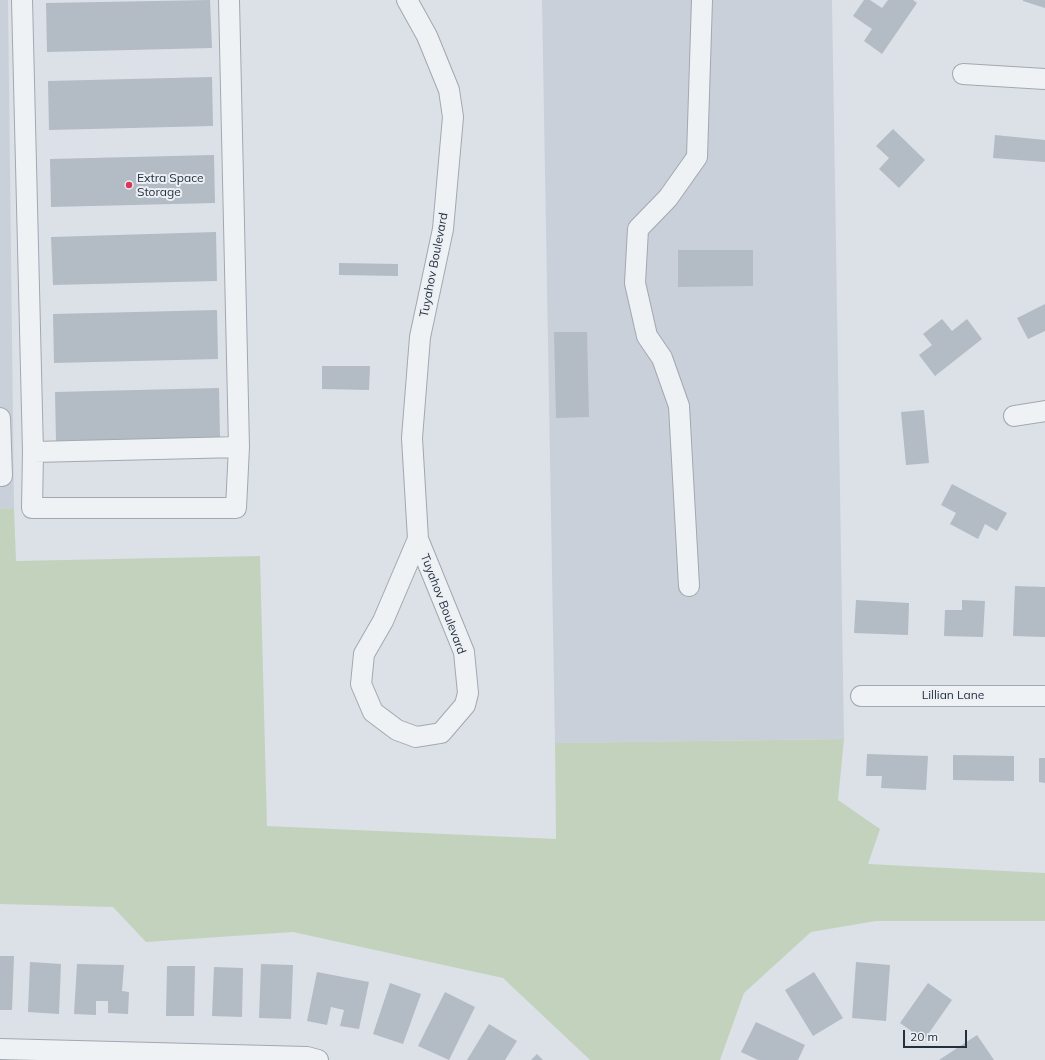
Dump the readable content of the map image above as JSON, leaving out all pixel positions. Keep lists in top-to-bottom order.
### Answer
{
  "streets": {
    "street": ["Tuyahov Boulevard", "Lillian Lane"]
  },
  "places": ["Extra Space Storage"],
  "scale_bar": "20 m"
}
